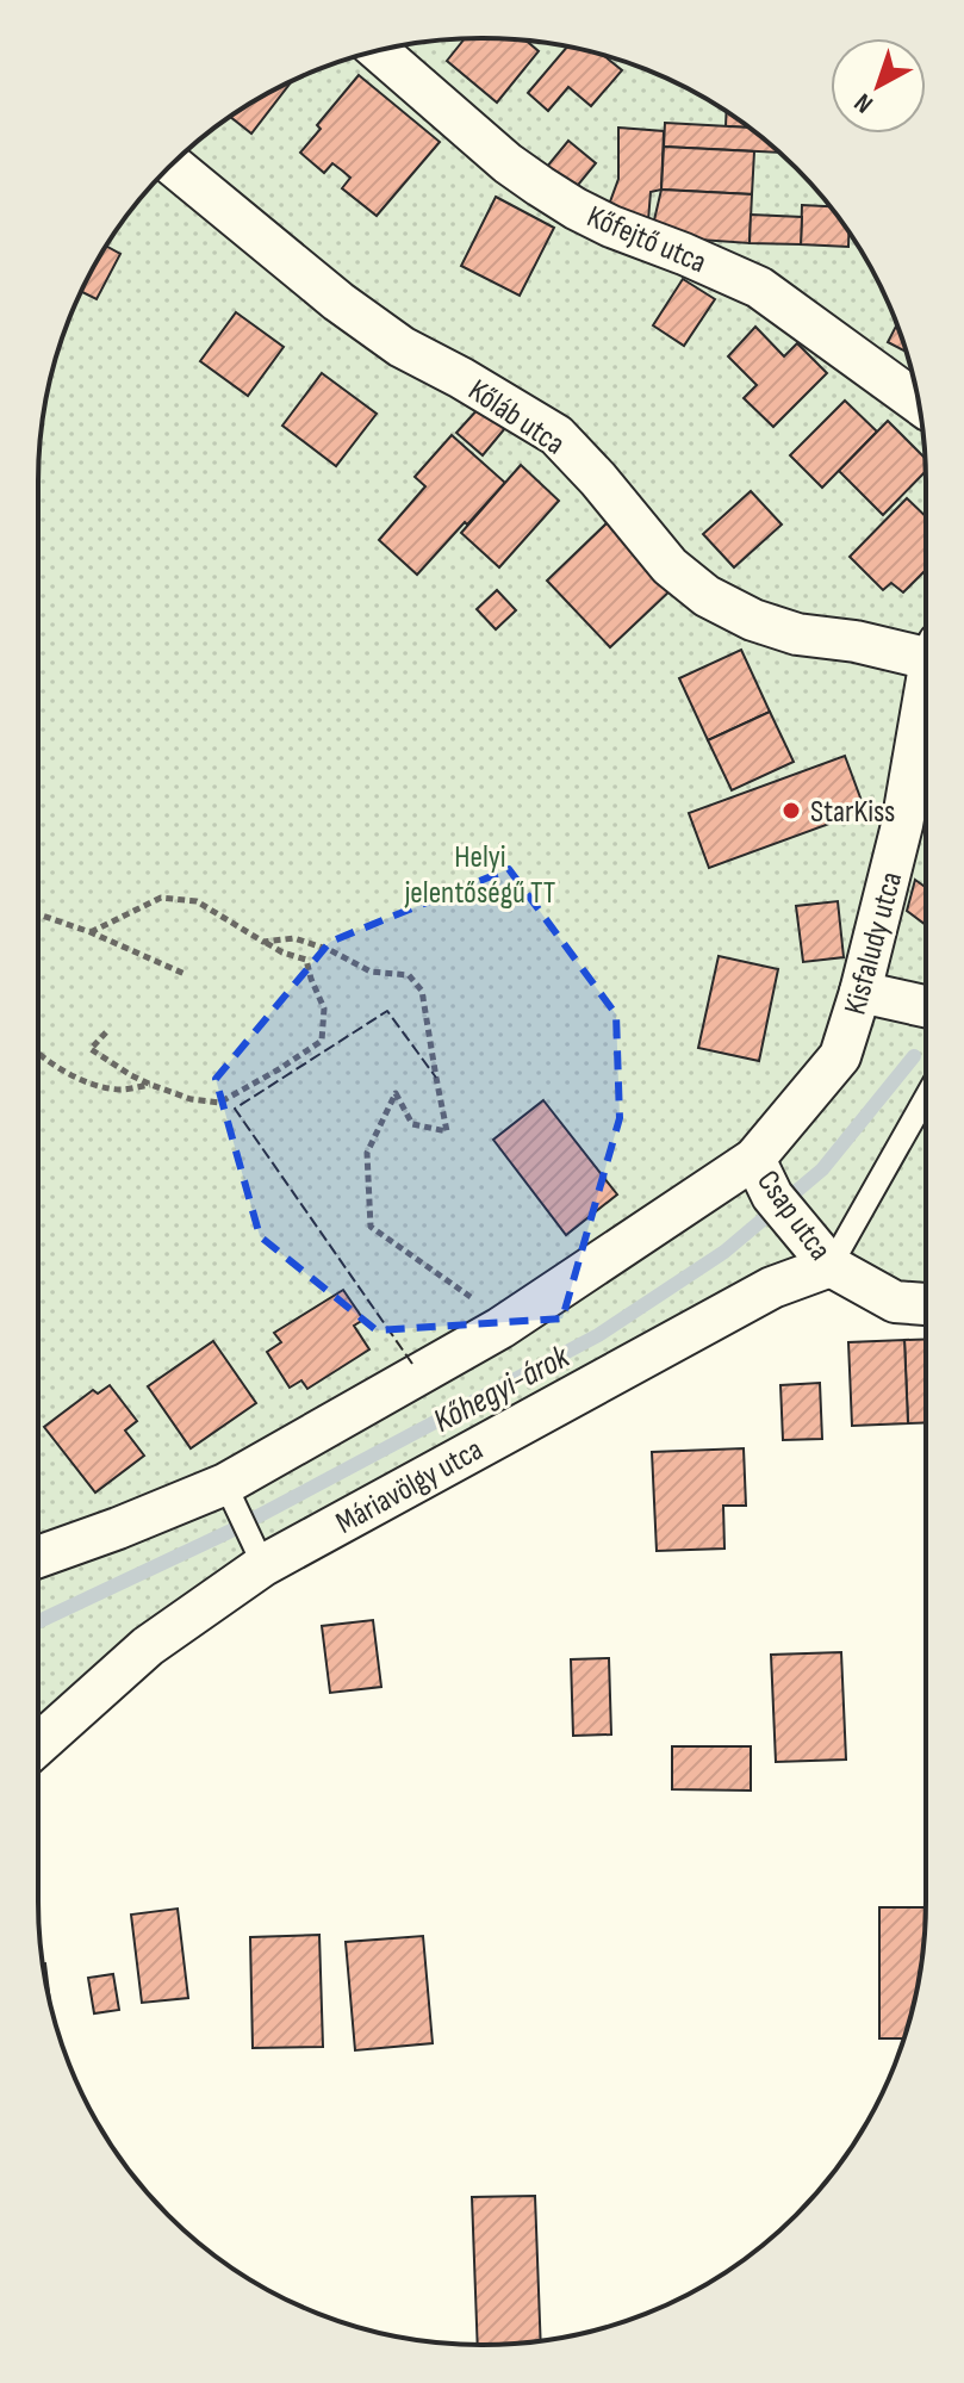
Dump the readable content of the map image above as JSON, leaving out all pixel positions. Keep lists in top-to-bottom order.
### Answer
{
  "streets": {
    "street": [
      "Kőfejtő utca",
      "Kőláb utca",
      "Kisfaludy utca",
      "Csap utca",
      "Máriavölgy utca"
    ]
  },
  "crossings": [
    ["Kisfaludy utca", "Csap utca"],
    ["Csap utca", "Máriavölgy utca"]
  ],
  "water": ["Kőhegyi-árok"],
  "parks": ["Helyi jelentőségű TT"],
  "places": ["StarKiss"],
  "north": "bottom left"
}
